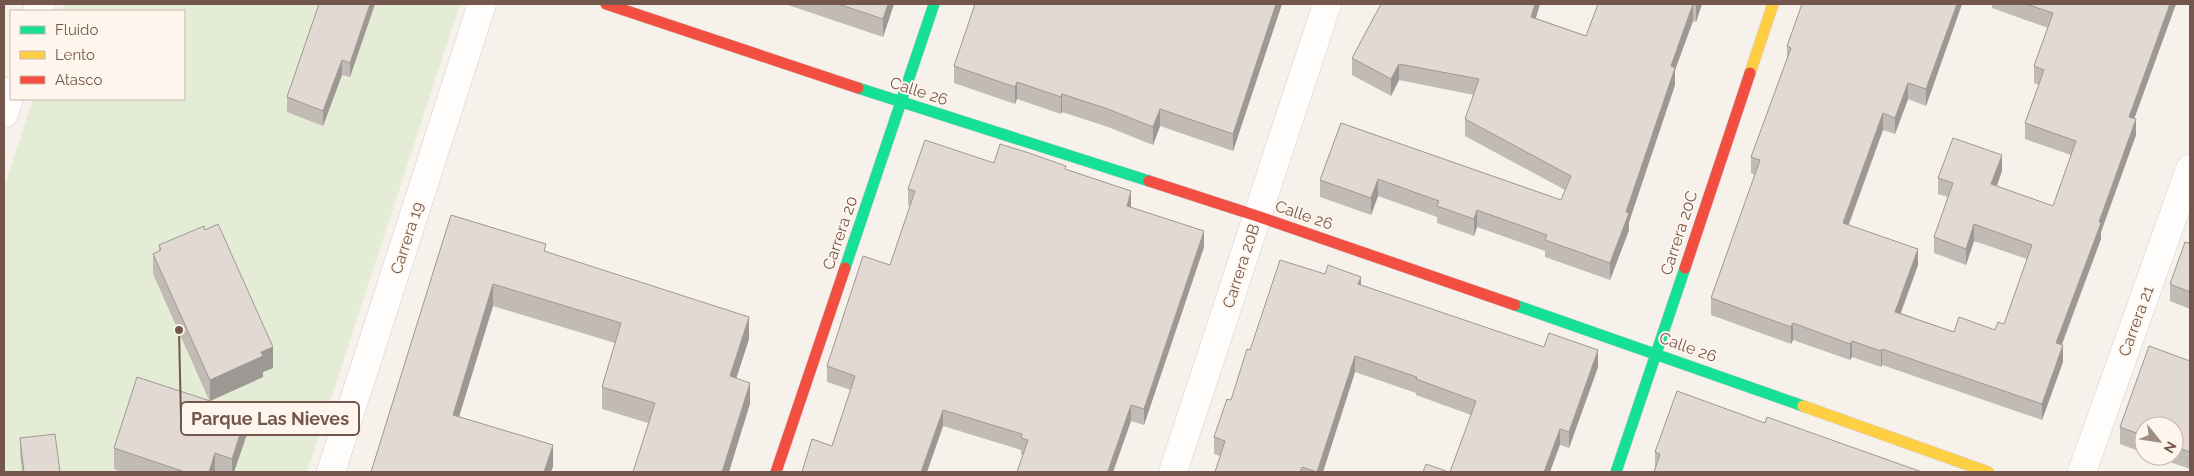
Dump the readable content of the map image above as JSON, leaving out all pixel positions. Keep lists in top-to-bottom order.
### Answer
{
  "streets": {
    "street": [
      "Calle 26",
      "Carrera 20",
      "Carrera 20C",
      "Carrera 19",
      "Carrera 20B",
      "Carrera 21"
    ]
  },
  "crossings": [
    ["Calle 26", "Carrera 20"],
    ["Calle 26", "Carrera 20C"],
    ["Calle 26", "Carrera 20B"]
  ],
  "places": ["Parque Las Nieves"],
  "legend": ["Fluido", "Lento", "Atasco"],
  "north": "bottom right"
}
